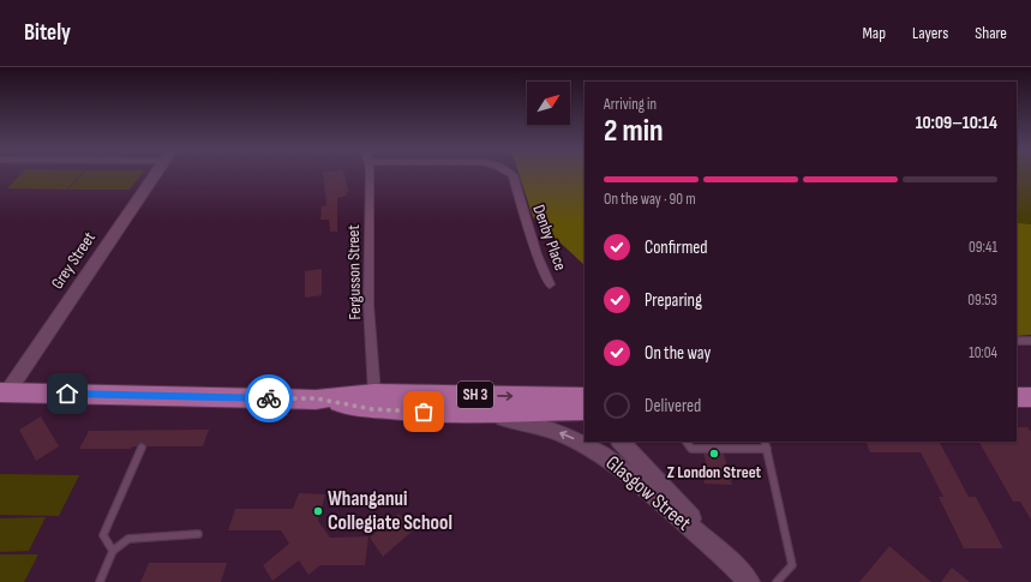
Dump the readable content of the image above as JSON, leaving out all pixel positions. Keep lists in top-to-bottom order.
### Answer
{
  "streets": {
    "highway": ["SH 3"],
    "main road": ["Grey Street", "Glasgow Street"],
    "street": ["Denby Place", "Fergusson Street"]
  },
  "crossings": [
    ["Grey Street", "SH 3"],
    ["Fergusson Street", "SH 3"],
    ["SH 3", "Glasgow Street"]
  ],
  "places": ["Z London Street", "Whanganui Collegiate School"],
  "north": "top right",
  "page": {
    "header": "Bitely",
    "nav": ["Map", "Layers", "Share"],
    "heading": ["2 min", "Arriving in", "10:09–10:14"],
    "bar": "On the way · 90 m",
    "list": [
      ["Confirmed", "09:41"],
      ["Preparing", "09:53"],
      ["On the way", "10:04"],
      "Delivered"
    ]
  }
}
